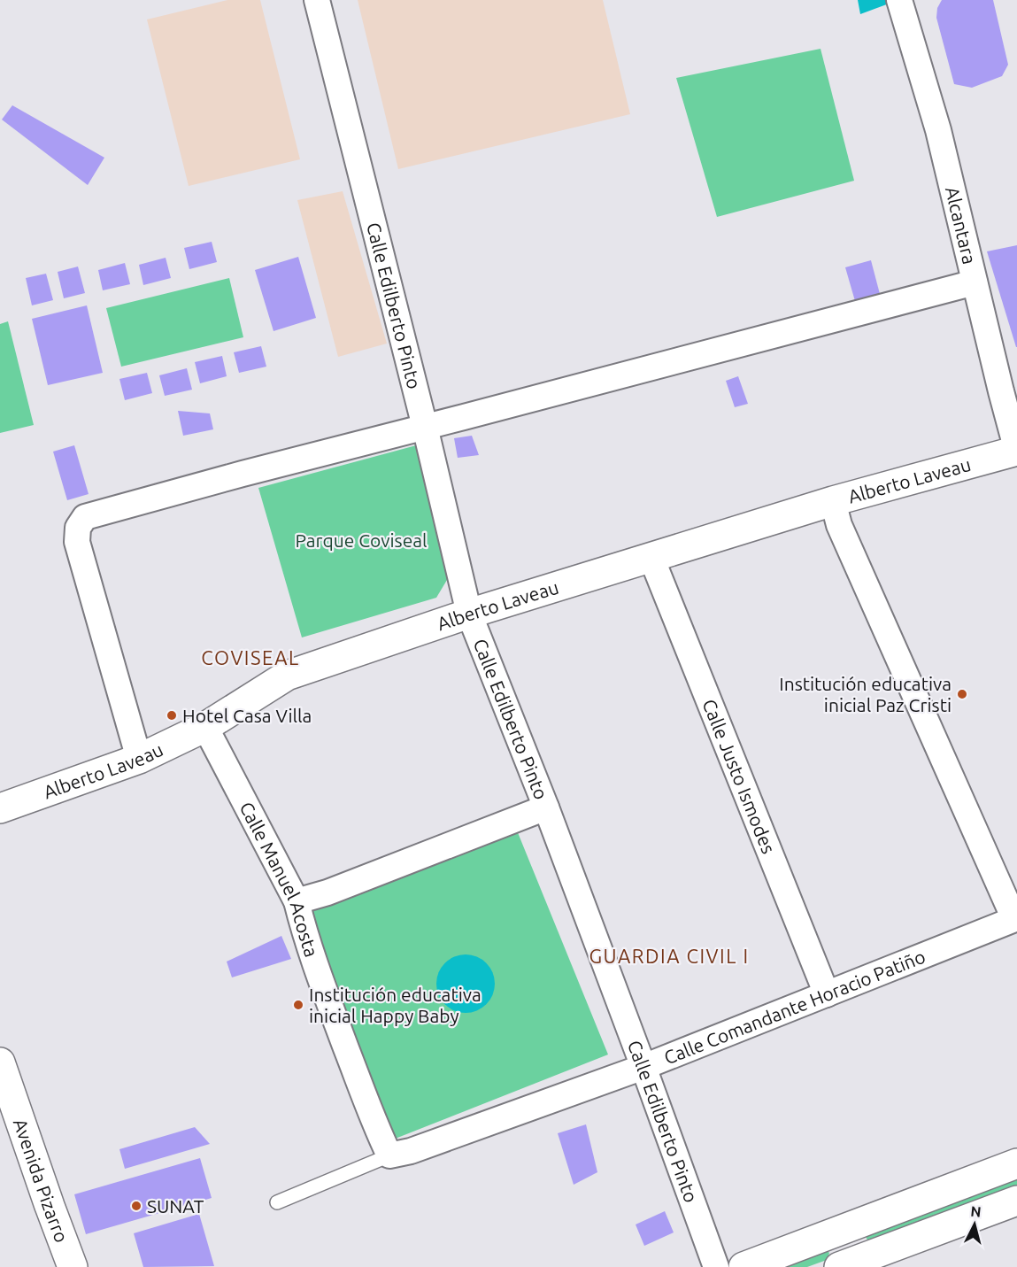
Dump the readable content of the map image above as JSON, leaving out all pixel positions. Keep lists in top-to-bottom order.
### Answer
{
  "streets": {
    "street": [
      "Alcantara",
      "Calle Edilberto Pinto",
      "Alberto Laveau",
      "Calle Justo Ismodes",
      "Calle Manuel Acosta",
      "Calle Comandante Horacio Patiño",
      "Avenida Pizarro"
    ]
  },
  "crossings": [
    ["Alcantara", "Alberto Laveau"],
    ["Calle Edilberto Pinto", "Alberto Laveau"],
    ["Calle Edilberto Pinto", "Calle Comandante Horacio Patiño"],
    ["Alberto Laveau", "Calle Justo Ismodes"],
    ["Alberto Laveau", "Calle Manuel Acosta"],
    ["Calle Justo Ismodes", "Calle Comandante Horacio Patiño"],
    ["Calle Manuel Acosta", "Calle Comandante Horacio Patiño"]
  ],
  "districts": ["COVISEAL", "GUARDIA CIVIL I"],
  "parks": ["Parque Coviseal"],
  "places": [
    "Institución educativa inicial Paz Cristi",
    "Hotel Casa Villa",
    "Institución educativa inicial Happy Baby",
    "SUNAT"
  ],
  "north": "top"
}
